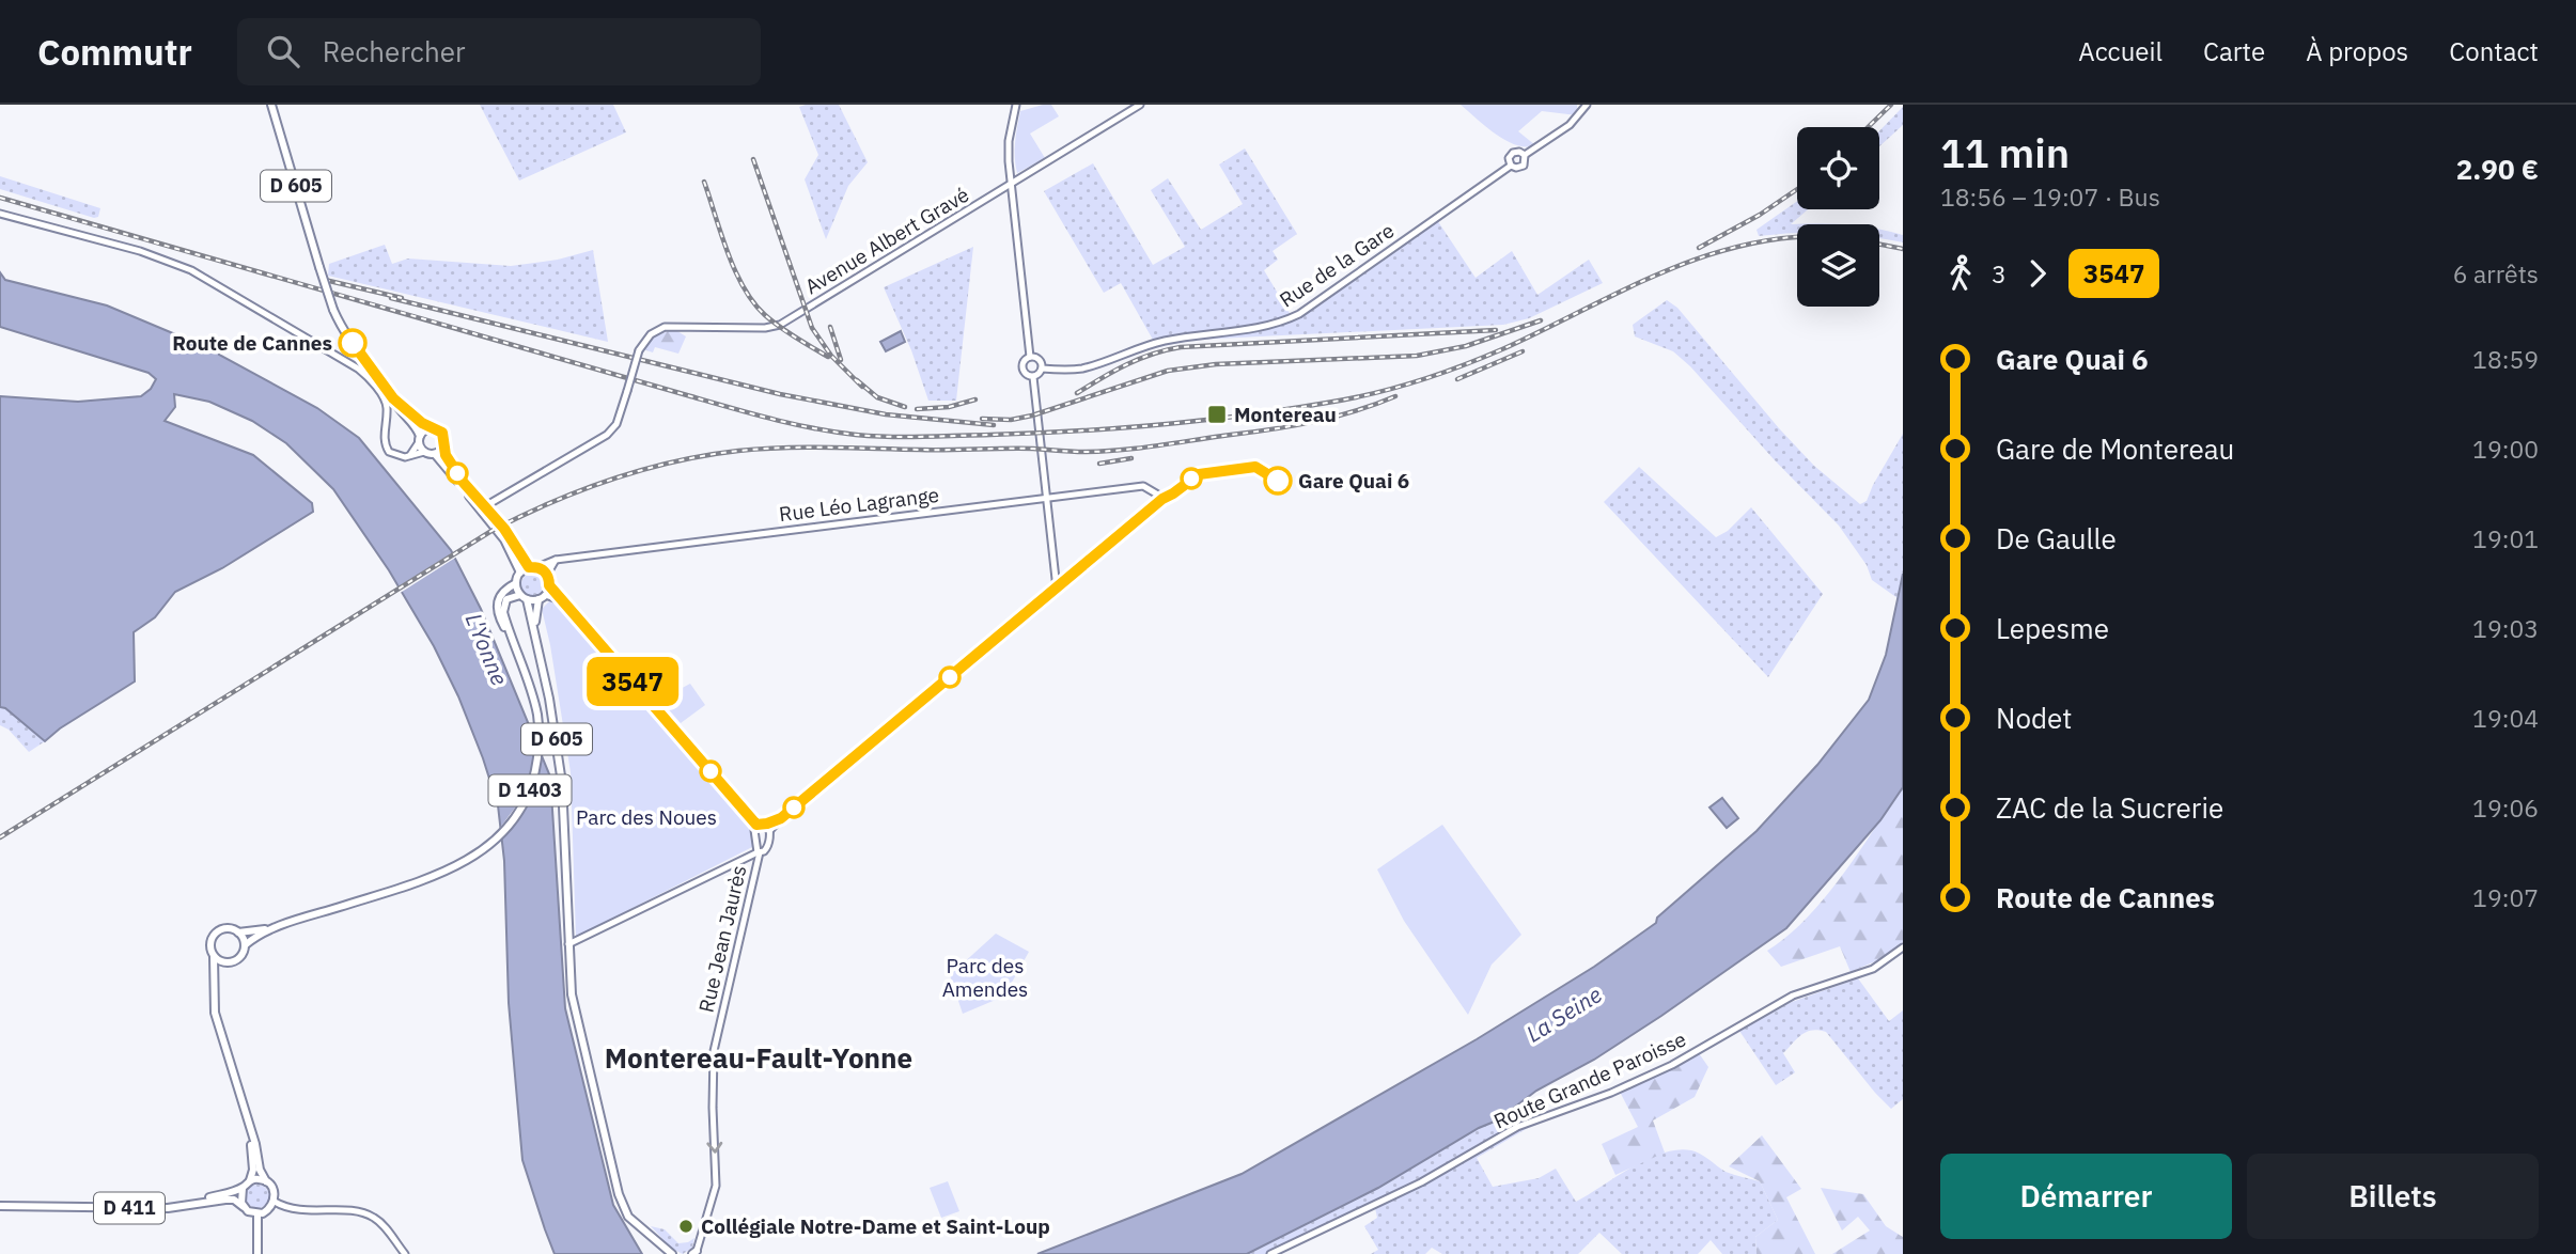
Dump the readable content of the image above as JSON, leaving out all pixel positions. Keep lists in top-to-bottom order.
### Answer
{
  "streets": {
    "main road": [
      "D 605",
      "Avenue Albert Gravé",
      "Rue de la Gare",
      "Rue Léo Lagrange",
      "D 1403",
      "Rue Jean Jaurès",
      "Route Grande Paroisse",
      "D 411"
    ]
  },
  "crossings": [
    ["D 605", "Rue Léo Lagrange"],
    ["D 605", "D 1403"],
    ["Rue Léo Lagrange", "D 1403"]
  ],
  "one_way": ["Rue Jean Jaurès"],
  "districts": ["Montereau-Fault-Yonne"],
  "water": ["L'Yonne", "La Seine"],
  "parks": ["Parc des Noues", "Parc des Amendes"],
  "places": {
    "other": ["Route de Cannes", "Gare Quai 6", "Collégiale Notre-Dame et Saint-Loup"],
    "transit": ["Montereau"]
  },
  "lines": ["bus line 3547"],
  "page": {
    "header": "Commutr",
    "search": "Rechercher",
    "nav": [
      "Accueil",
      "Carte",
      "À propos",
      "Contact"
    ],
    "on_map": "3547",
    "heading": ["11 min", "18:56 – 19:07 · Bus", "2.90 €"],
    "legs": ["3", "3547", "6 arrêts"],
    "list": [
      {
        "name": "Gare Quai 6",
        "value": "18:59"
      },
      {
        "name": "Gare de Montereau",
        "value": "19:00"
      },
      {
        "name": "De Gaulle",
        "value": "19:01"
      },
      {
        "name": "Lepesme",
        "value": "19:03"
      },
      {
        "name": "Nodet",
        "value": "19:04"
      },
      {
        "name": "ZAC de la Sucrerie",
        "value": "19:06"
      },
      {
        "name": "Route de Cannes",
        "value": "19:07"
      }
    ],
    "buttons": ["Démarrer", "Billets"]
  }
}
